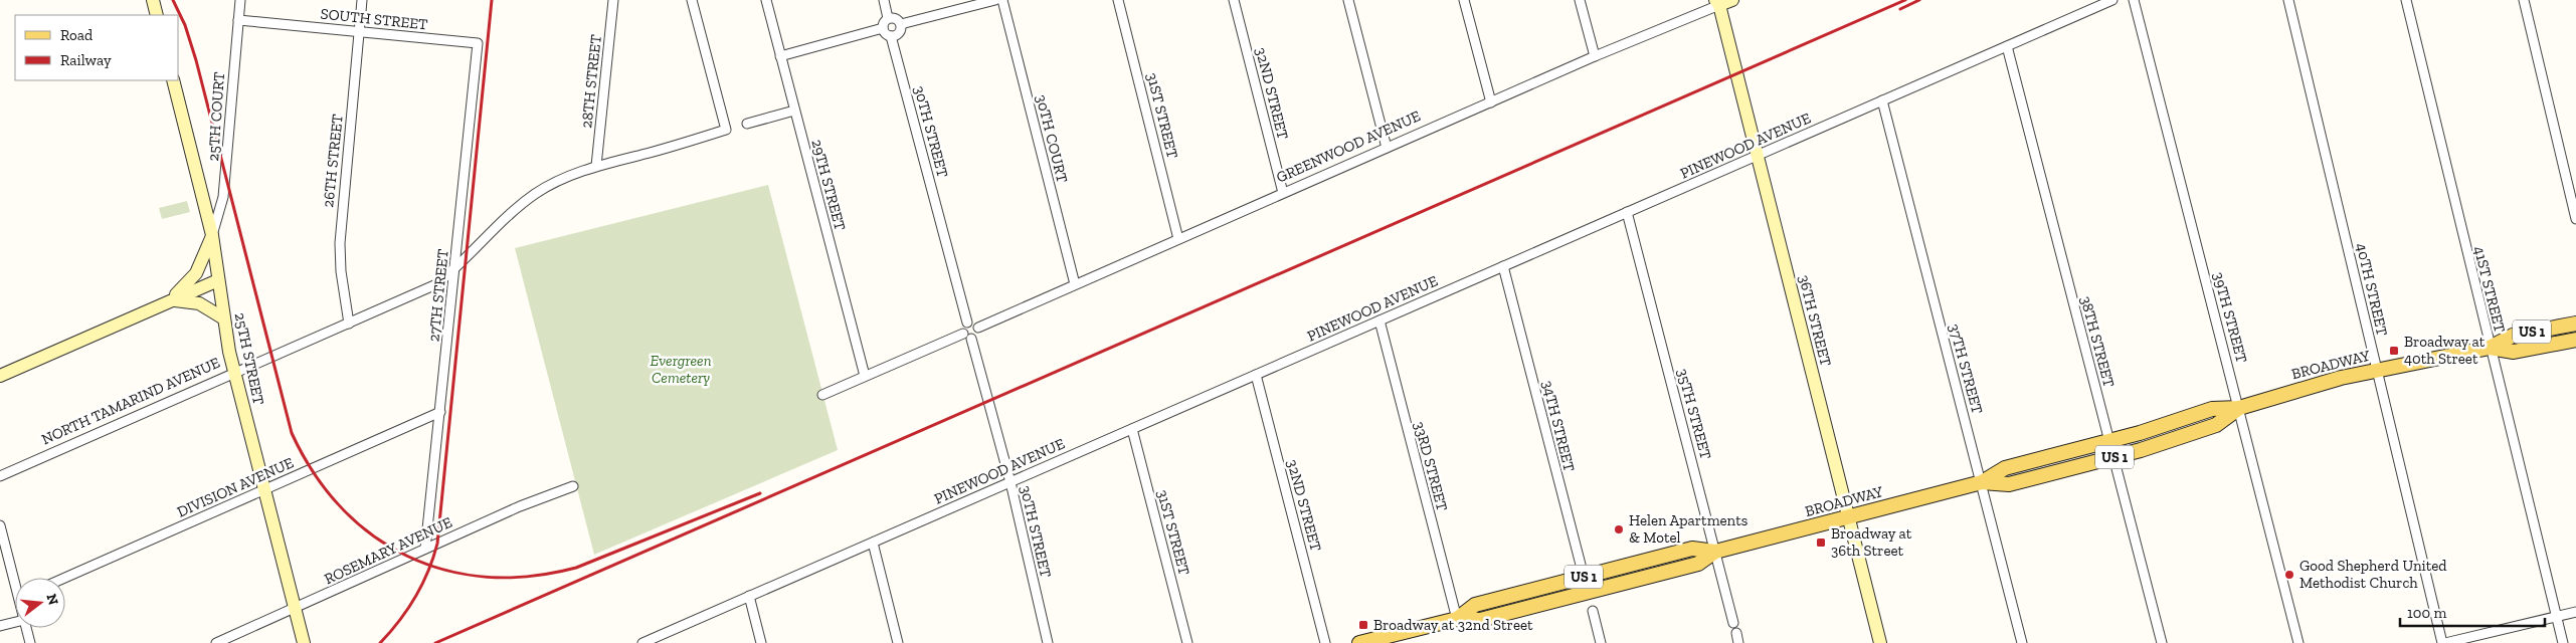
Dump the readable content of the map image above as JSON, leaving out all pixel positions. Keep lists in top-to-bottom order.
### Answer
{
  "streets": {
    "main road": ["US 1", "BROADWAY"],
    "street": [
      "SOUTH STREET",
      "28TH STREET",
      "32ND STREET",
      "31ST STREET",
      "25TH COURT",
      "30TH STREET",
      "30TH COURT",
      "PINEWOOD AVENUE",
      "GREENWOOD AVENUE",
      "26TH STREET",
      "29TH STREET",
      "40TH STREET",
      "41ST STREET",
      "27TH STREET",
      "39TH STREET",
      "36TH STREET",
      "38TH STREET",
      "25TH STREET",
      "37TH STREET",
      "NORTH TAMARIND AVENUE",
      "35TH STREET",
      "34TH STREET",
      "33RD STREET",
      "DIVISION AVENUE",
      "ROSEMARY AVENUE"
    ]
  },
  "crossings": [
    ["SOUTH STREET", "25TH COURT"],
    ["SOUTH STREET", "26TH STREET"],
    ["SOUTH STREET", "27TH STREET"],
    ["28TH STREET", "NORTH TAMARIND AVENUE"],
    ["32ND STREET", "PINEWOOD AVENUE"],
    ["32ND STREET", "GREENWOOD AVENUE"],
    ["31ST STREET", "PINEWOOD AVENUE"],
    ["31ST STREET", "GREENWOOD AVENUE"],
    ["25TH COURT", "25TH STREET"],
    ["30TH STREET", "PINEWOOD AVENUE"],
    ["30TH STREET", "GREENWOOD AVENUE"],
    ["30TH COURT", "GREENWOOD AVENUE"],
    ["PINEWOOD AVENUE", "36TH STREET"],
    ["PINEWOOD AVENUE", "38TH STREET"],
    ["PINEWOOD AVENUE", "37TH STREET"],
    ["PINEWOOD AVENUE", "35TH STREET"],
    ["PINEWOOD AVENUE", "34TH STREET"],
    ["PINEWOOD AVENUE", "33RD STREET"],
    ["GREENWOOD AVENUE", "36TH STREET"],
    ["26TH STREET", "NORTH TAMARIND AVENUE"],
    ["40TH STREET", "BROADWAY"],
    ["41ST STREET", "BROADWAY"],
    ["27TH STREET", "NORTH TAMARIND AVENUE"],
    ["27TH STREET", "DIVISION AVENUE"],
    ["27TH STREET", "ROSEMARY AVENUE"],
    ["39TH STREET", "BROADWAY"],
    ["36TH STREET", "BROADWAY"],
    ["38TH STREET", "BROADWAY"],
    ["25TH STREET", "NORTH TAMARIND AVENUE"],
    ["25TH STREET", "DIVISION AVENUE"],
    ["25TH STREET", "ROSEMARY AVENUE"],
    ["BROADWAY", "37TH STREET"],
    ["BROADWAY", "35TH STREET"],
    ["BROADWAY", "34TH STREET"],
    ["BROADWAY", "33RD STREET"]
  ],
  "parks": ["Evergreen Cemetery"],
  "places": {
    "transit": ["Broadway at 40th Street", "Broadway at 36th Street", "Broadway at 32nd Street"],
    "other": ["Helen Apartments & Motel", "Good Shepherd United Methodist Church"]
  },
  "legend": ["Road", "Railway"],
  "scale_bar": "100 m",
  "north": "right"
}
